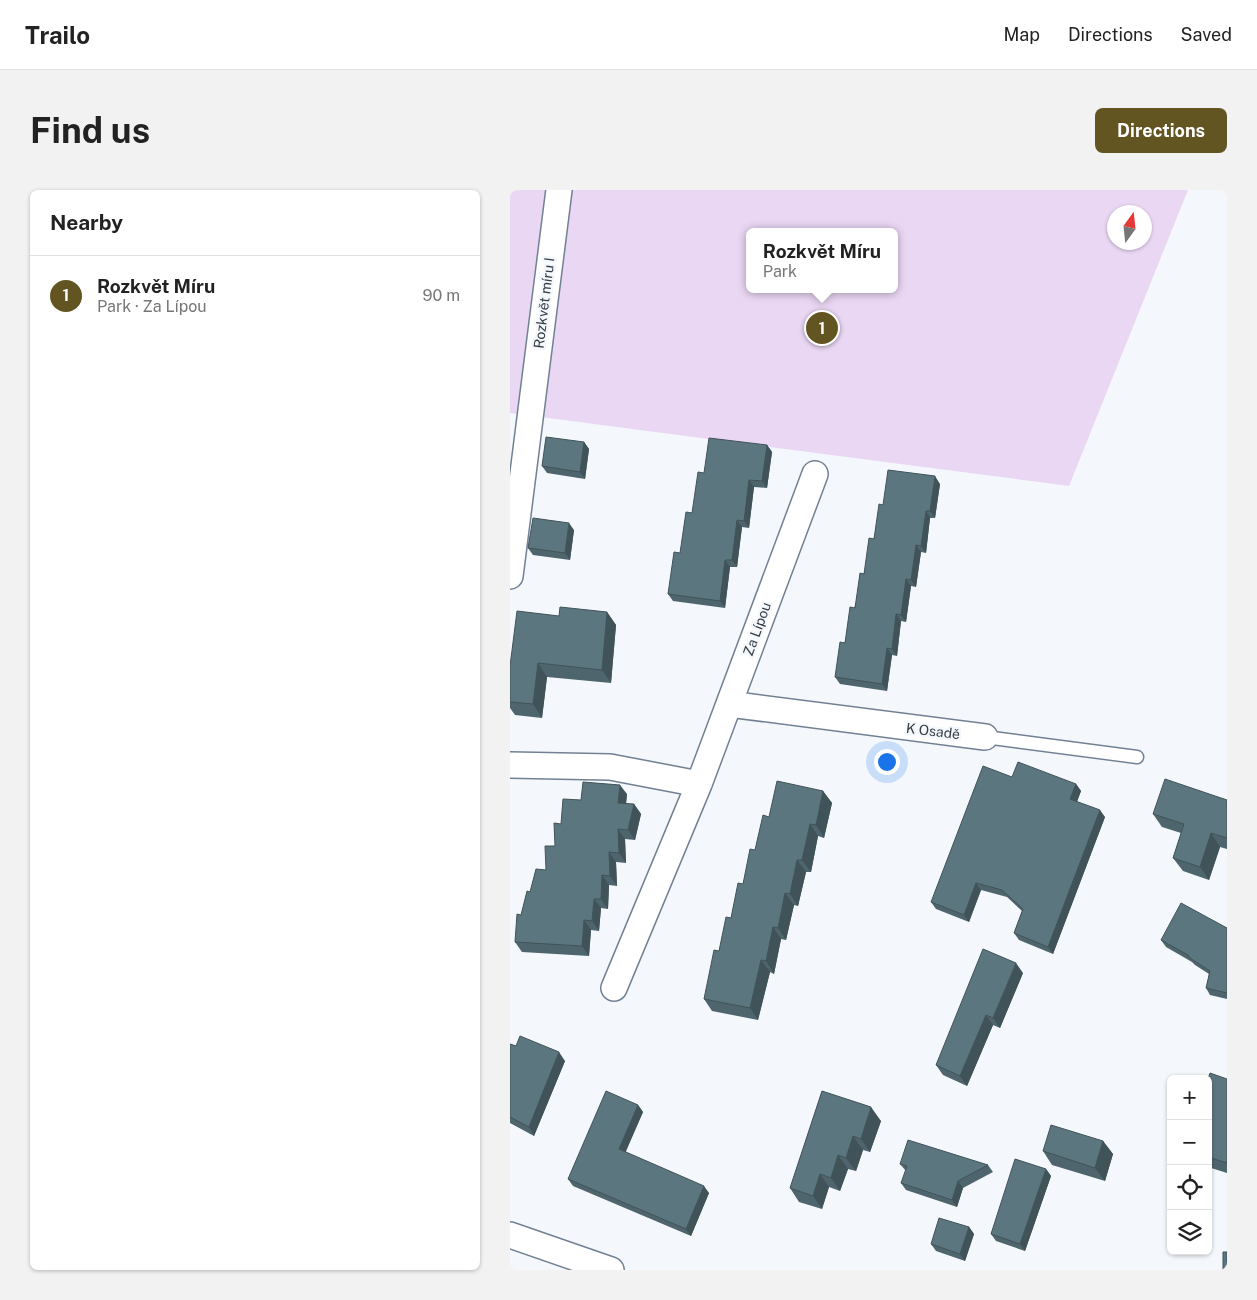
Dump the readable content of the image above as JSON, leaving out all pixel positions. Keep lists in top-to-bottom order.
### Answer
{
  "streets": {
    "street": ["Rozkvět míru I", "Za Lípou", "K Osadě"]
  },
  "crossings": [
    ["Za Lípou", "K Osadě"]
  ],
  "north": "top",
  "page": {
    "header": "Trailo",
    "nav": ["Map", "Directions", "Saved"],
    "buttons": "Directions",
    "title": "Find us",
    "heading": "Nearby",
    "popup": ["Rozkvět Míru", "Park"],
    "list": [
      {
        "mark": "1",
        "name": "Rozkvět Míru",
        "note": "Park · Za Lípou",
        "value": "90 m"
      }
    ],
    "pins": "1",
    "map_buttons": ["+", "−"]
  }
}
